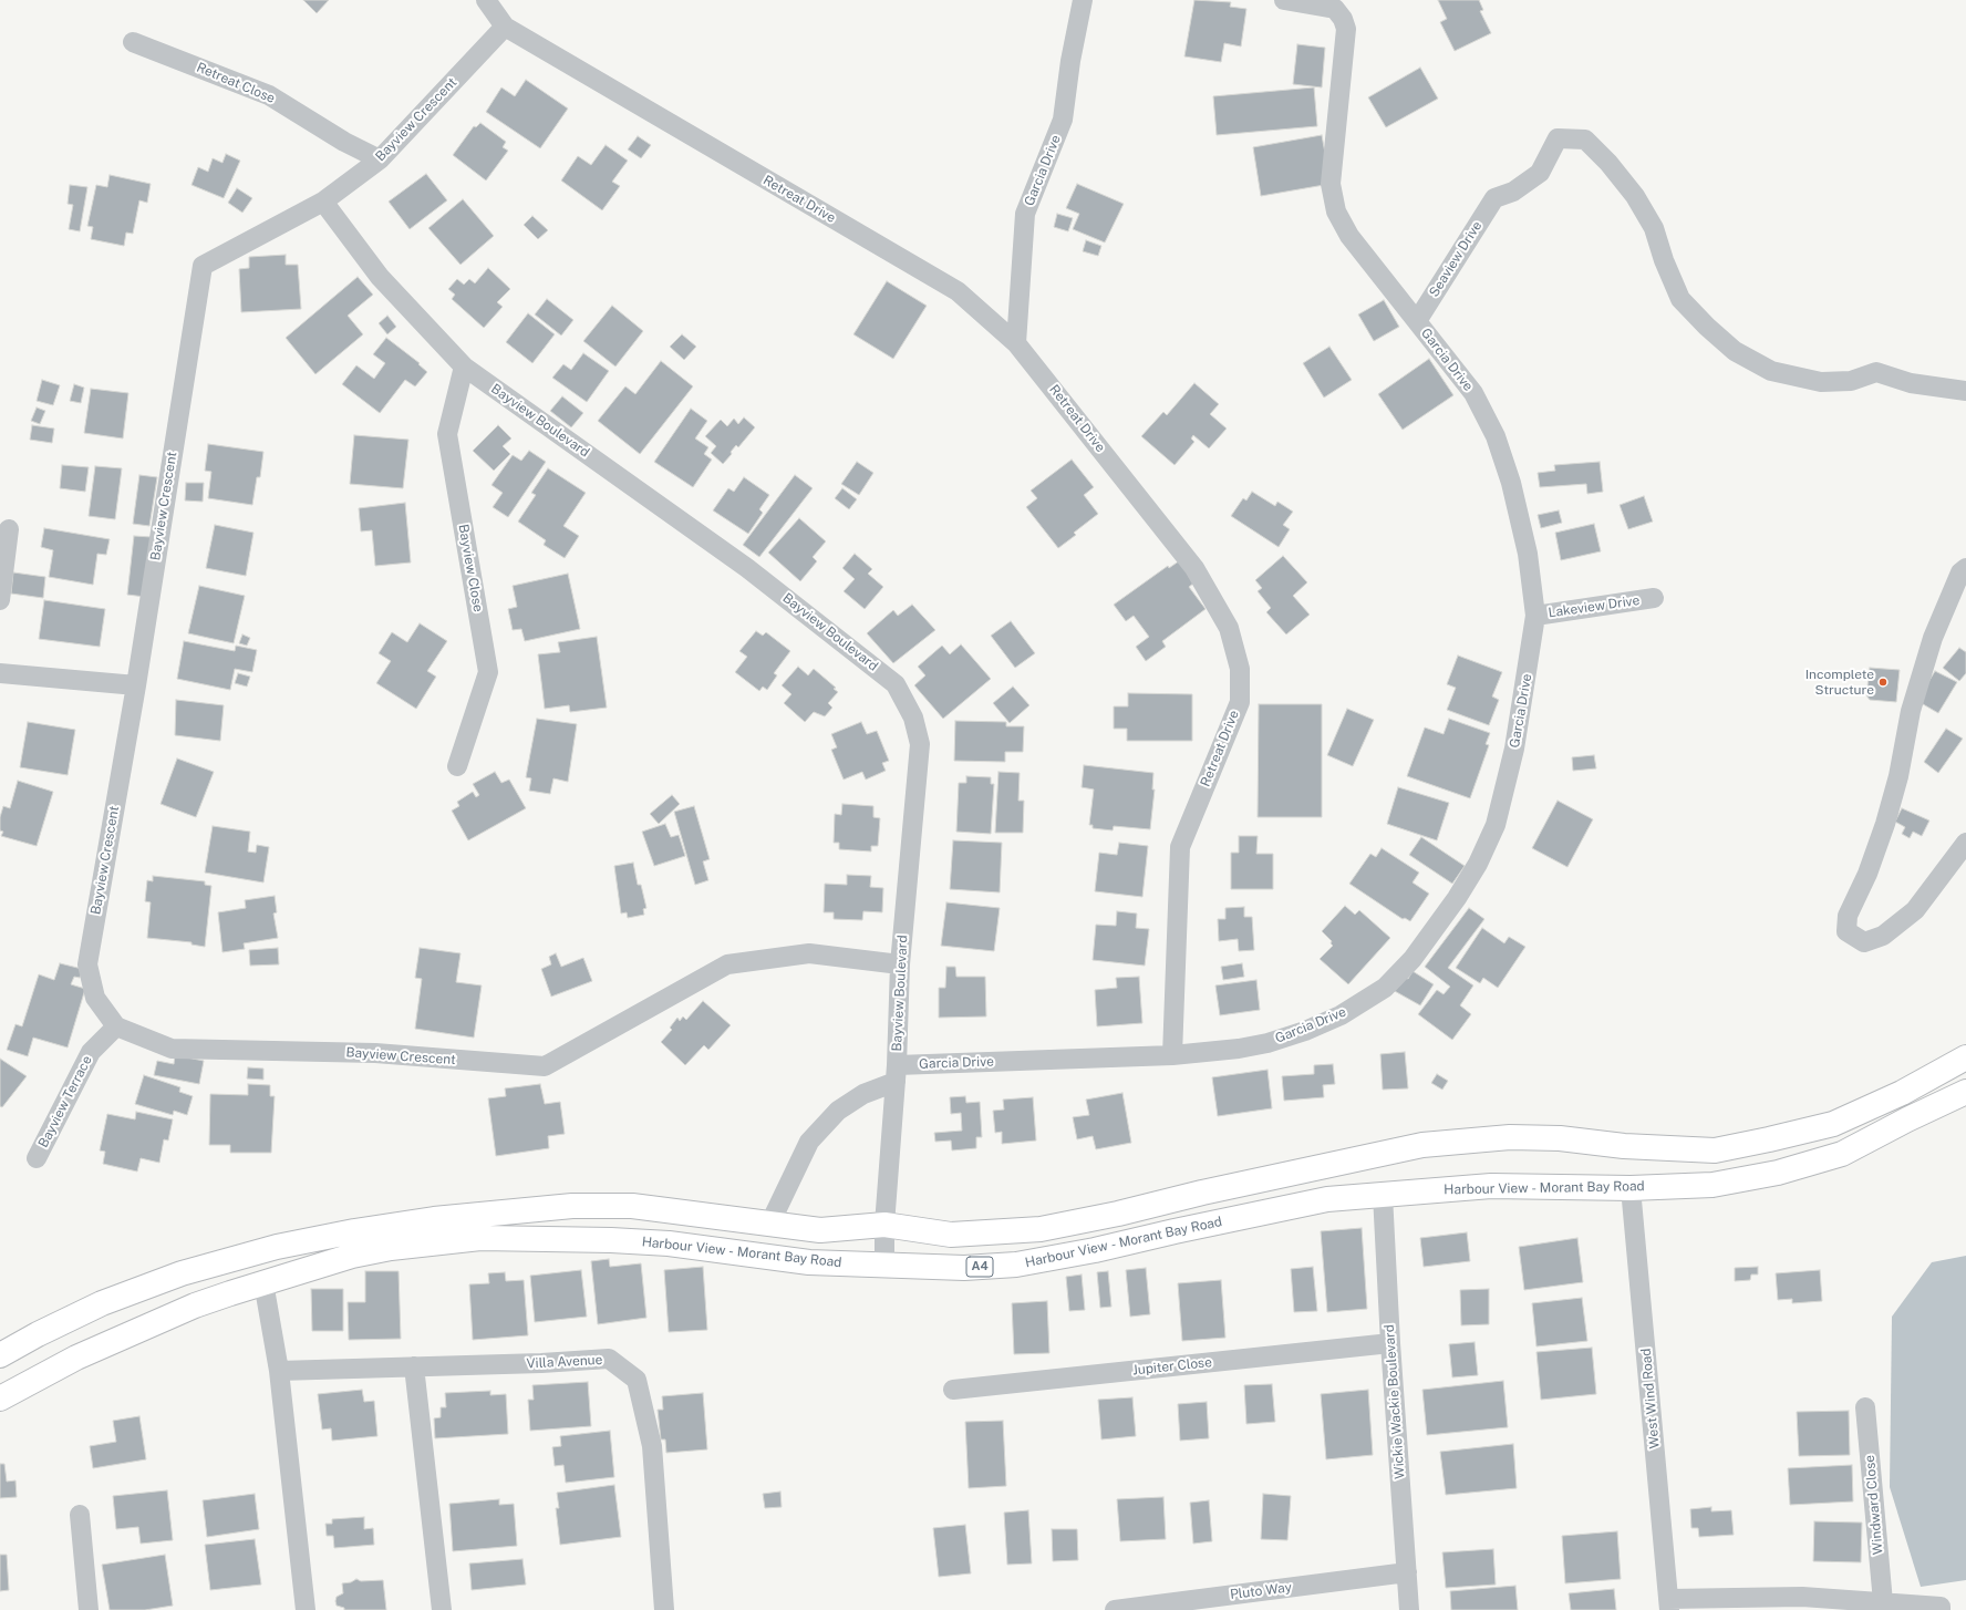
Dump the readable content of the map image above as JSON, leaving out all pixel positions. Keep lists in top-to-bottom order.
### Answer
{
  "streets": {
    "highway": ["Harbour View - Morant Bay Road", "A4"],
    "street": [
      "Retreat Close",
      "Bayview Crescent",
      "Garcia Drive",
      "Retreat Drive",
      "Seaview Drive",
      "Bayview Boulevard",
      "Bayview Close",
      "Lakeview Drive",
      "Bayview Terrace",
      "Villa Avenue",
      "Jupiter Close",
      "West Wind Road",
      "Wickie Wackie Boulevard",
      "Windward Close",
      "Pluto Way"
    ]
  },
  "crossings": [
    ["Retreat Close", "Bayview Crescent"],
    ["Bayview Crescent", "Retreat Drive"],
    ["Bayview Crescent", "Bayview Boulevard"],
    ["Bayview Crescent", "Bayview Terrace"],
    ["Garcia Drive", "Retreat Drive"],
    ["Garcia Drive", "Seaview Drive"],
    ["Garcia Drive", "Bayview Boulevard"],
    ["Garcia Drive", "Lakeview Drive"],
    ["Bayview Boulevard", "Bayview Close"],
    ["Bayview Boulevard", "Harbour View - Morant Bay Road"],
    ["Harbour View - Morant Bay Road", "West Wind Road"],
    ["Harbour View - Morant Bay Road", "Wickie Wackie Boulevard"],
    ["Jupiter Close", "Wickie Wackie Boulevard"],
    ["Wickie Wackie Boulevard", "Pluto Way"]
  ],
  "places": ["Incomplete Structure"]
}
